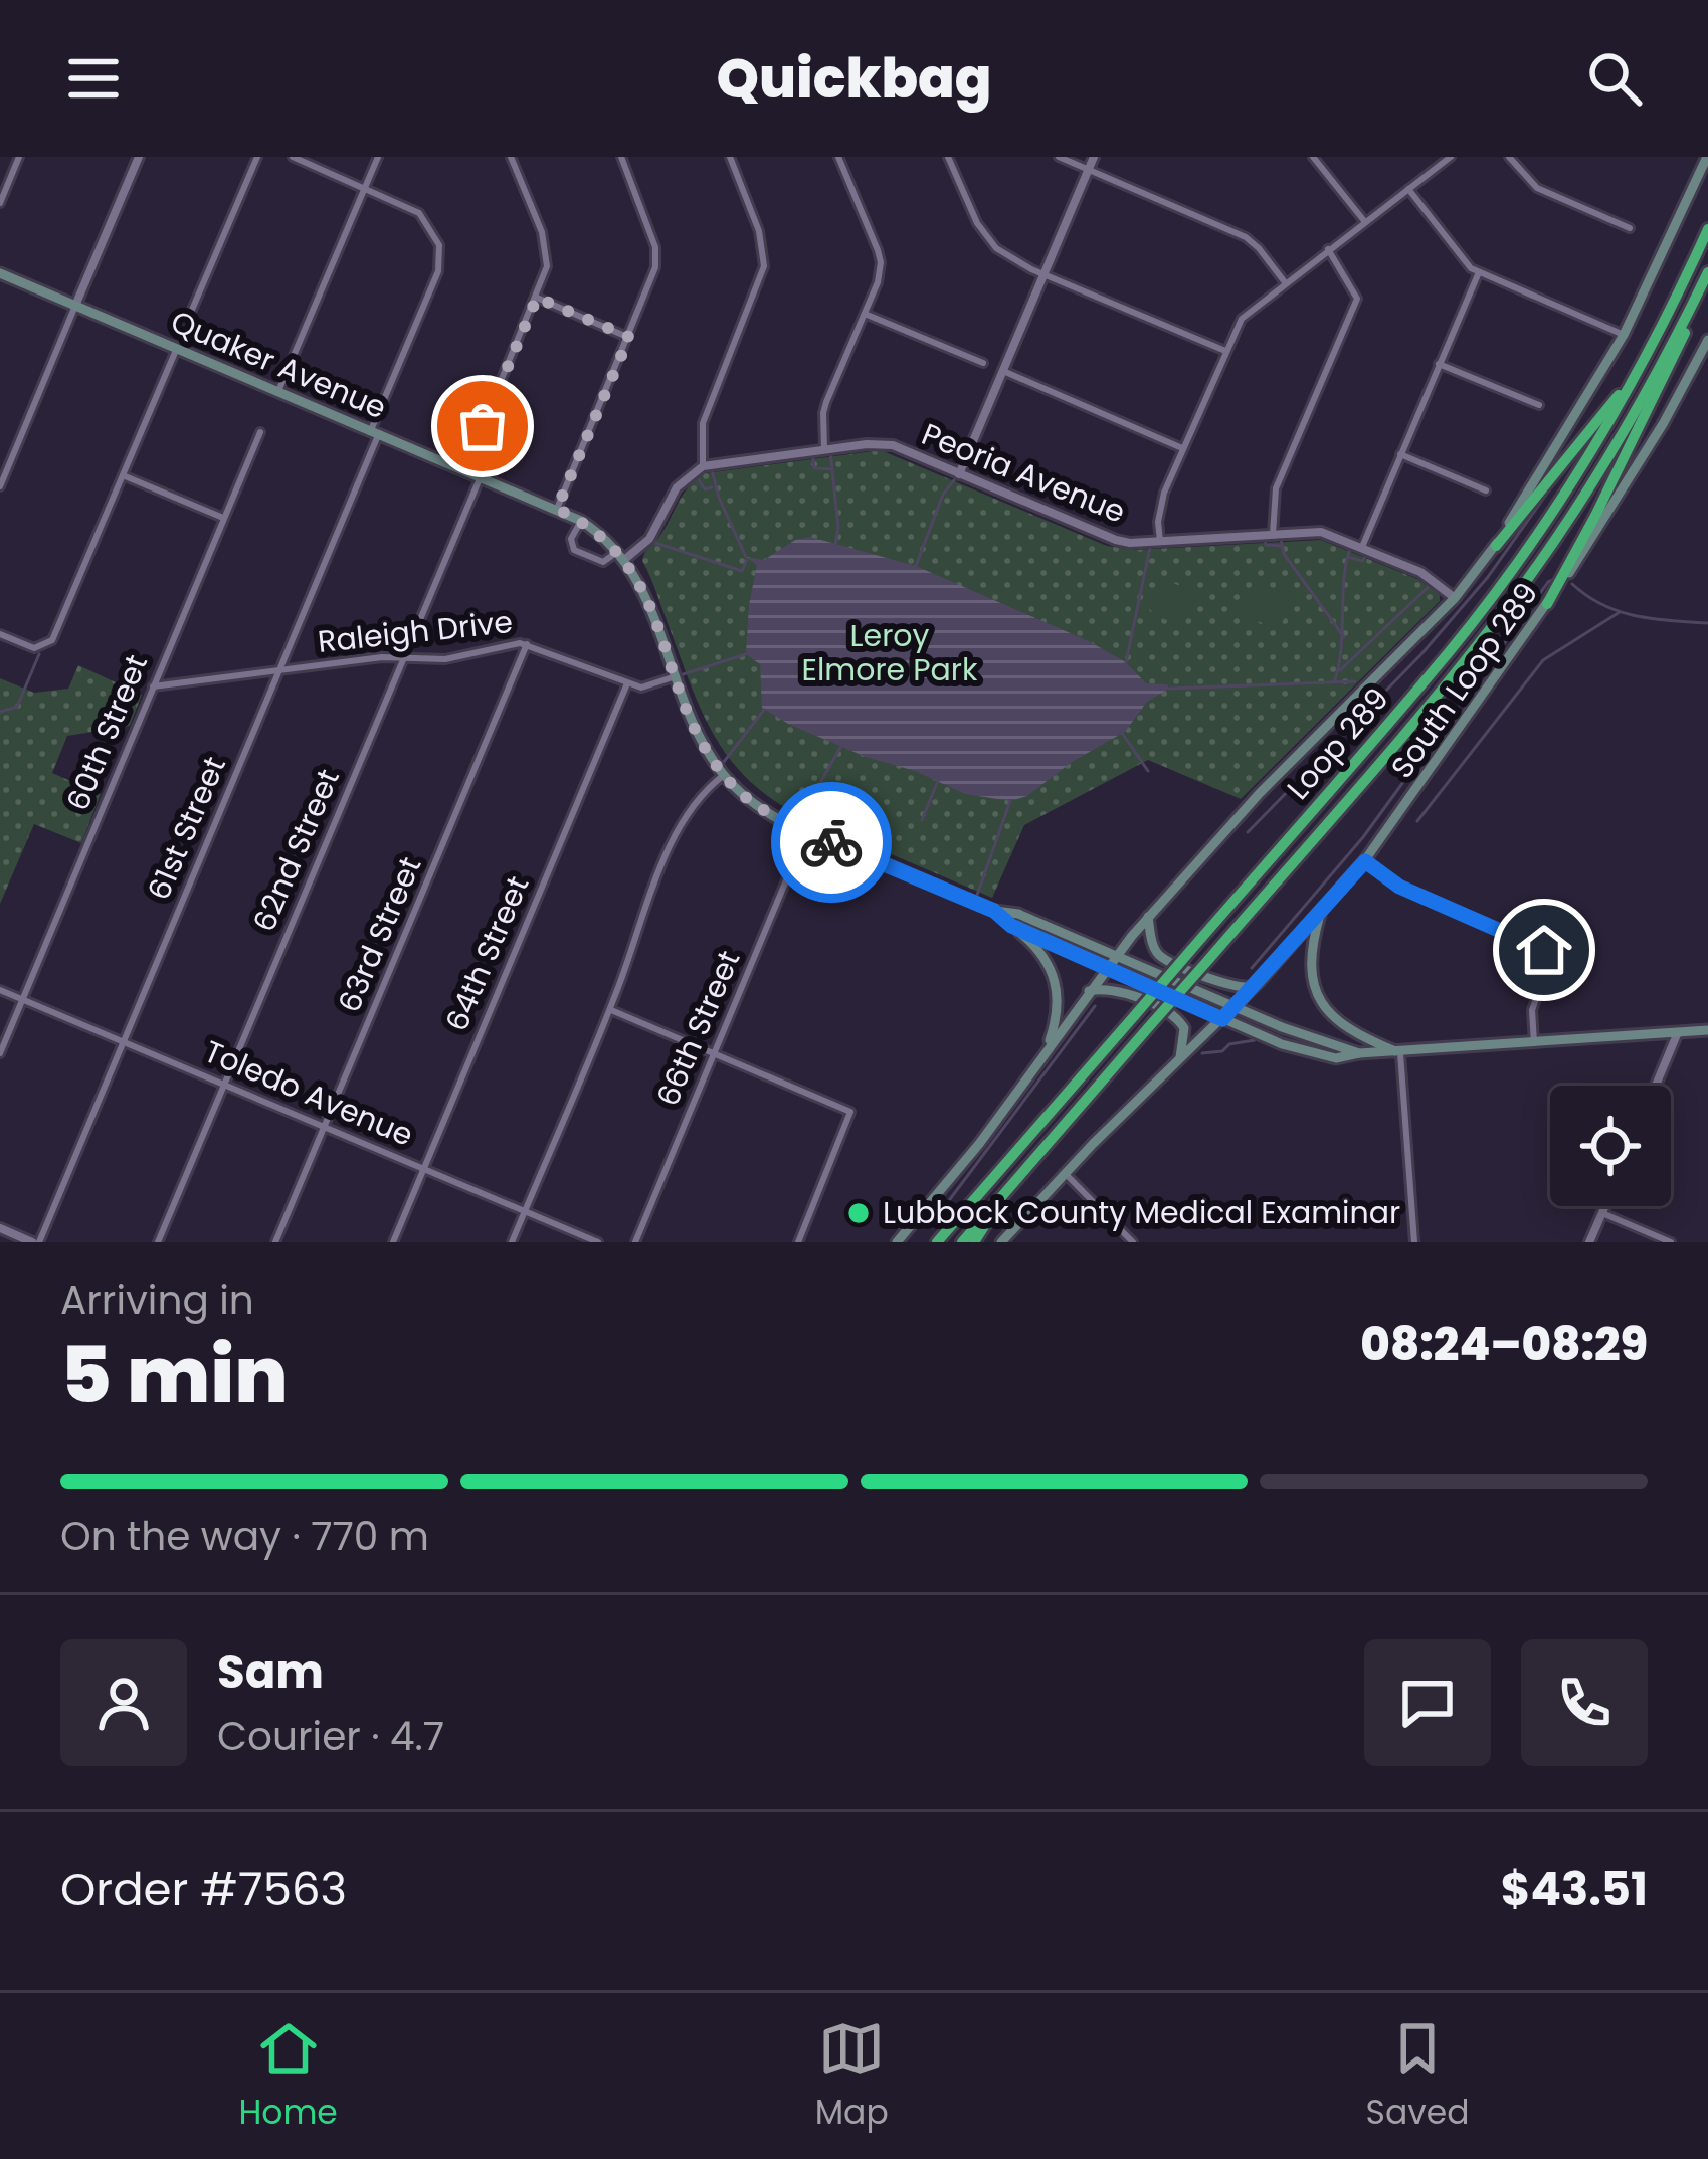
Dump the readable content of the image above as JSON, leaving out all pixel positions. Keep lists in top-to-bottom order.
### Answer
{
  "streets": {
    "highway": ["Loop 289"],
    "main road": ["Quaker Avenue", "South Loop 289"],
    "street": [
      "Peoria Avenue",
      "Raleigh Drive",
      "60th Street",
      "61st Street",
      "62nd Street",
      "63rd Street",
      "64th Street",
      "66th Street",
      "Toledo Avenue"
    ]
  },
  "crossings": [
    ["Quaker Avenue", "Raleigh Drive"],
    ["Quaker Avenue", "South Loop 289"],
    ["Quaker Avenue", "61st Street"],
    ["Quaker Avenue", "62nd Street"],
    ["Quaker Avenue", "66th Street"],
    ["Raleigh Drive", "60th Street"],
    ["Raleigh Drive", "61st Street"],
    ["Raleigh Drive", "62nd Street"],
    ["Raleigh Drive", "63rd Street"],
    ["Raleigh Drive", "64th Street"],
    ["60th Street", "Toledo Avenue"],
    ["61st Street", "Toledo Avenue"],
    ["62nd Street", "Toledo Avenue"],
    ["63rd Street", "Toledo Avenue"],
    ["64th Street", "Toledo Avenue"]
  ],
  "parks": ["Leroy Elmore Park"],
  "places": ["Lubbock County Medical Examinar"],
  "page": {
    "header": "Quickbag",
    "heading": ["5 min", "Arriving in", "08:24–08:29"],
    "panel": [
      "Sam",
      "Courier · 4.7",
      "Order #7563",
      "$43.51"
    ],
    "bar": "On the way · 770 m",
    "tabs": ["Home", "Map", "Saved"]
  }
}
